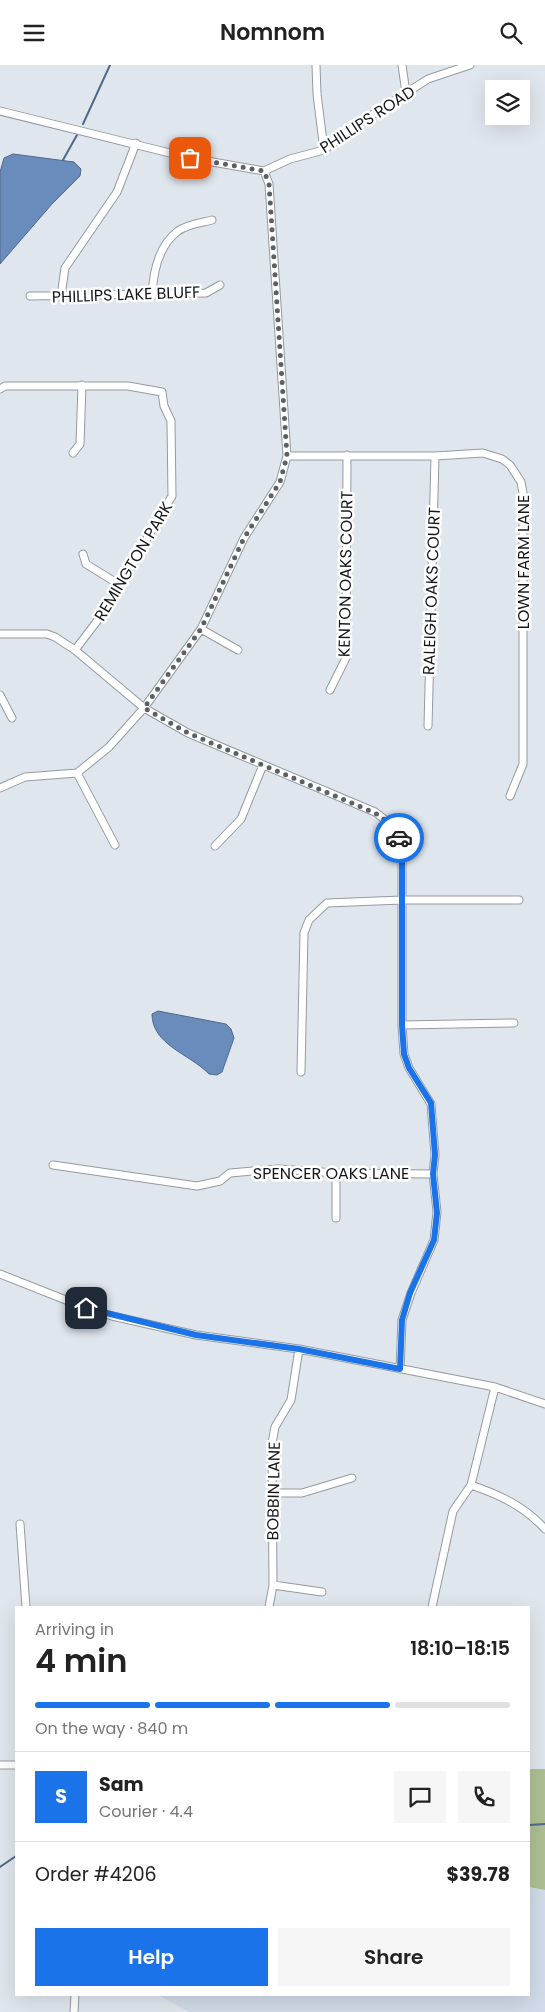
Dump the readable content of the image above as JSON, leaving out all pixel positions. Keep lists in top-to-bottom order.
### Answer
{
  "streets": {
    "street": [
      "PHILLIPS ROAD",
      "PHILLIPS LAKE BLUFF",
      "REMINGTON PARK",
      "LOWN FARM LANE",
      "KENTON OAKS COURT",
      "RALEIGH OAKS COURT",
      "SPENCER OAKS LANE",
      "BOBBIN LANE"
    ]
  },
  "crossings": [
    ["LOWN FARM LANE", "KENTON OAKS COURT"],
    ["LOWN FARM LANE", "RALEIGH OAKS COURT"]
  ],
  "page": {
    "header": "Nomnom",
    "heading": ["4 min", "Arriving in", "18:10–18:15"],
    "panel": [
      "Sam",
      "Courier · 4.4",
      "Order #4206",
      "$39.78"
    ],
    "bar": "On the way · 840 m",
    "round": "S",
    "buttons": ["Help", "Share"]
  }
}
